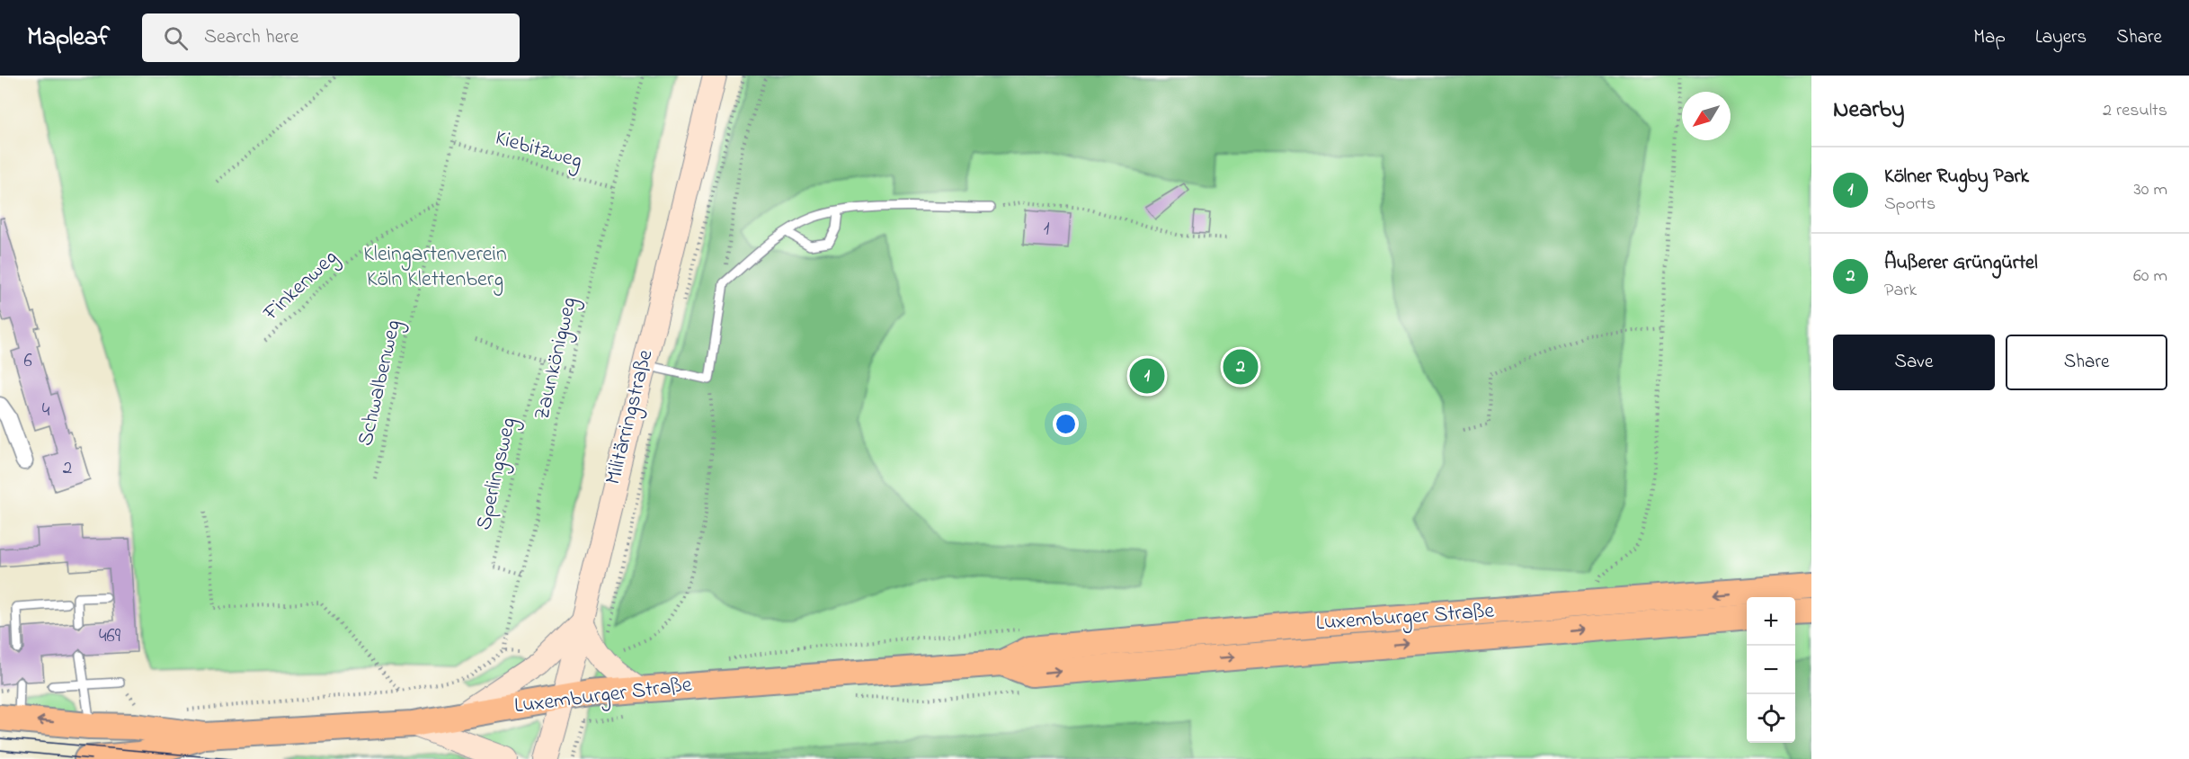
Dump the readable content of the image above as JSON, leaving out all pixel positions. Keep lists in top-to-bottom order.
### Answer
{
  "streets": {
    "main road": ["Militärringstraße", "Luxemburger Straße"],
    "path": [
      "Kiebitzweg",
      "Finkenweg",
      "Zaunkönigweg",
      "Schwalbenweg",
      "Sperlingsweg"
    ]
  },
  "crossings": [
    ["Kiebitzweg", "Zaunkönigweg"],
    ["Kiebitzweg", "Schwalbenweg"],
    ["Finkenweg", "Schwalbenweg"],
    ["Zaunkönigweg", "Sperlingsweg"],
    ["Militärringstraße", "Luxemburger Straße"]
  ],
  "parks": ["Kleingartenverein Köln Klettenberg"],
  "house_numbers": [
    "1",
    "6",
    "4",
    "2",
    "469"
  ],
  "north": "bottom left",
  "page": {
    "header": "Mapleaf",
    "search": "Search here",
    "nav": ["Map", "Layers", "Share"],
    "heading": ["Nearby", "2 results"],
    "list": [
      {
        "mark": "1",
        "name": "Kölner Rugby Park",
        "note": "Sports",
        "value": "30 m"
      },
      {
        "mark": "2",
        "name": "Äußerer Grüngürtel",
        "note": "Park",
        "value": "60 m"
      }
    ],
    "buttons": ["Save", "Share"],
    "pins": ["2", "1"],
    "map_buttons": ["+", "−"]
  }
}
